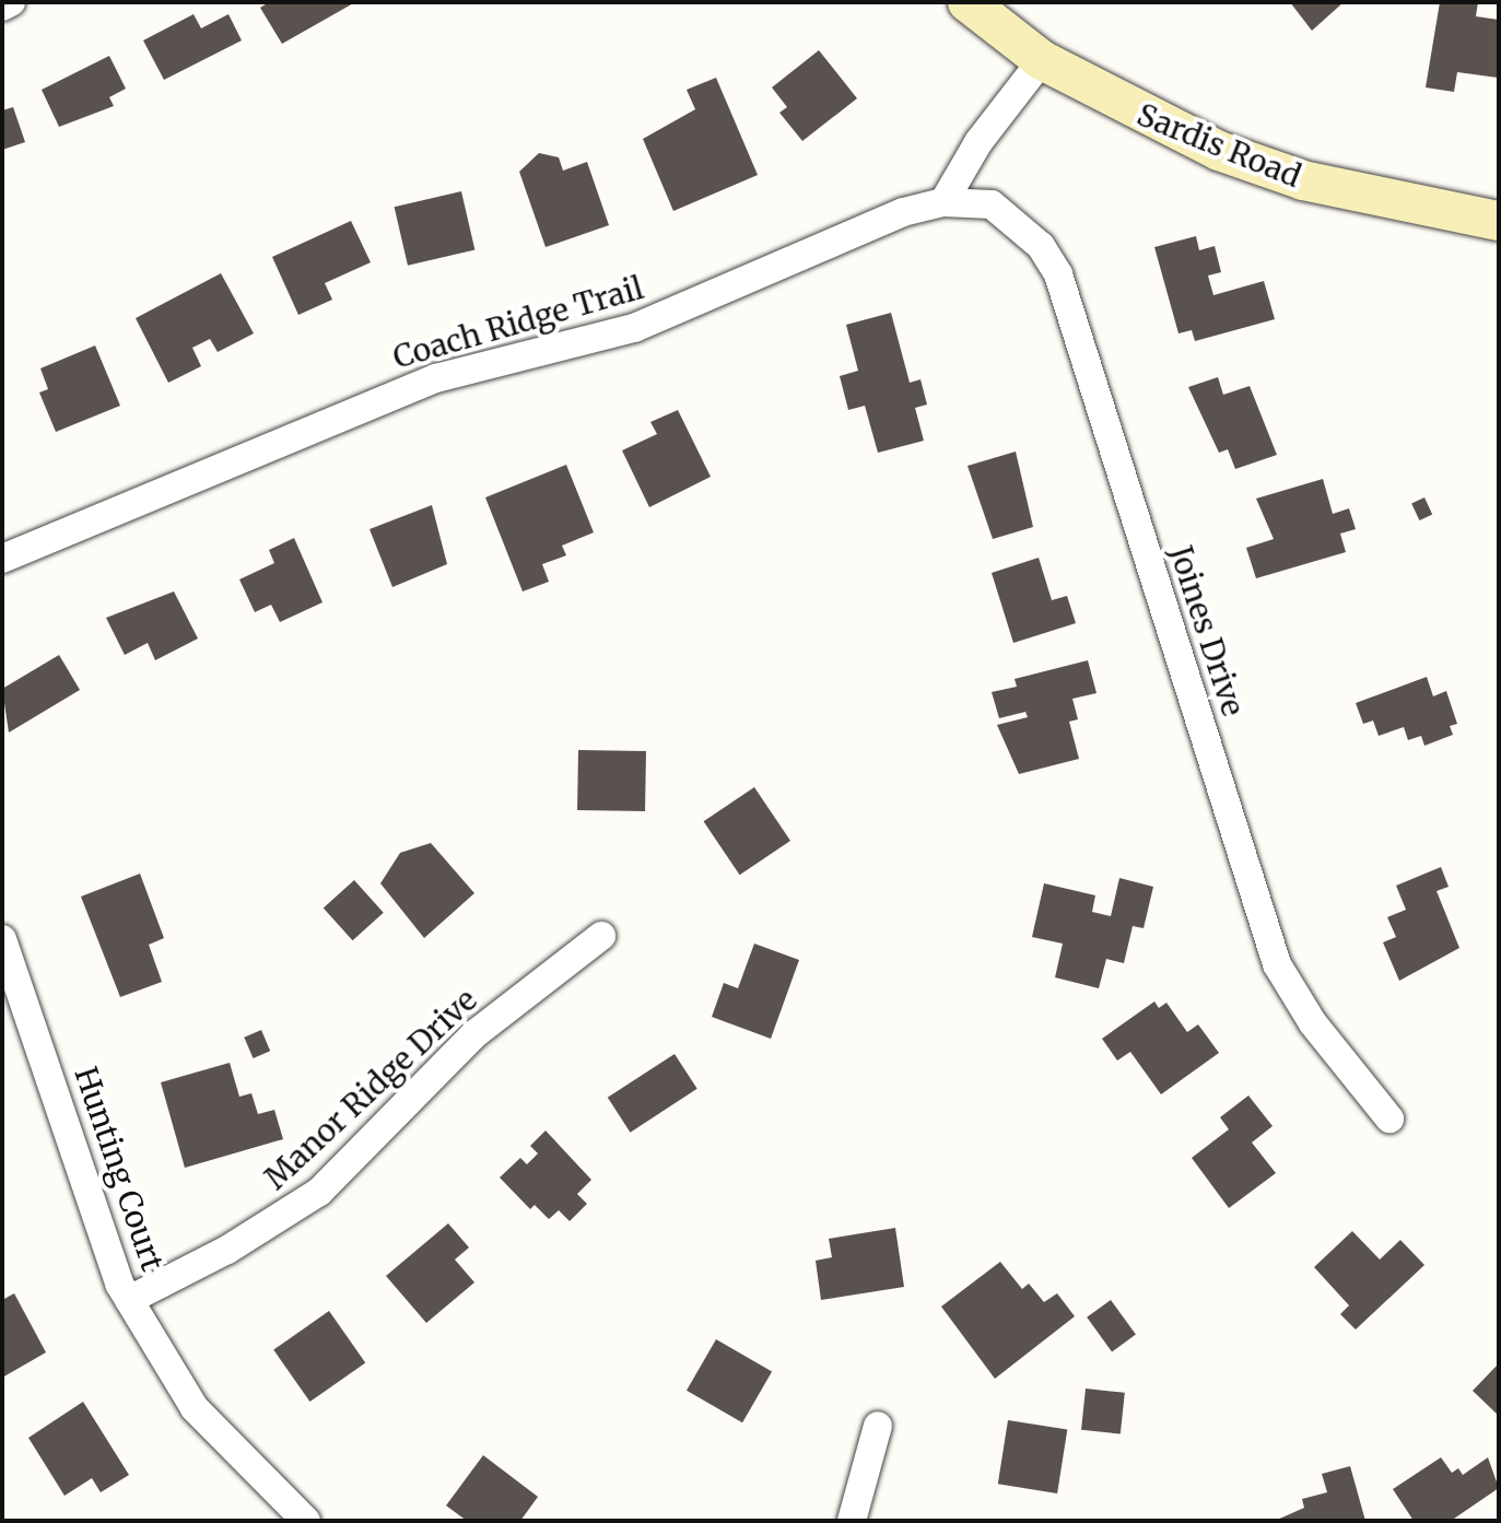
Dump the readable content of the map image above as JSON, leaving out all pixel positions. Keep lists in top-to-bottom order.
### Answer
{
  "streets": {
    "main road": ["Sardis Road"],
    "street": [
      "Coach Ridge Trail",
      "Joines Drive",
      "Manor Ridge Drive",
      "Hunting Court"
    ]
  },
  "crossings": [
    ["Coach Ridge Trail", "Joines Drive"],
    ["Manor Ridge Drive", "Hunting Court"]
  ]
}
